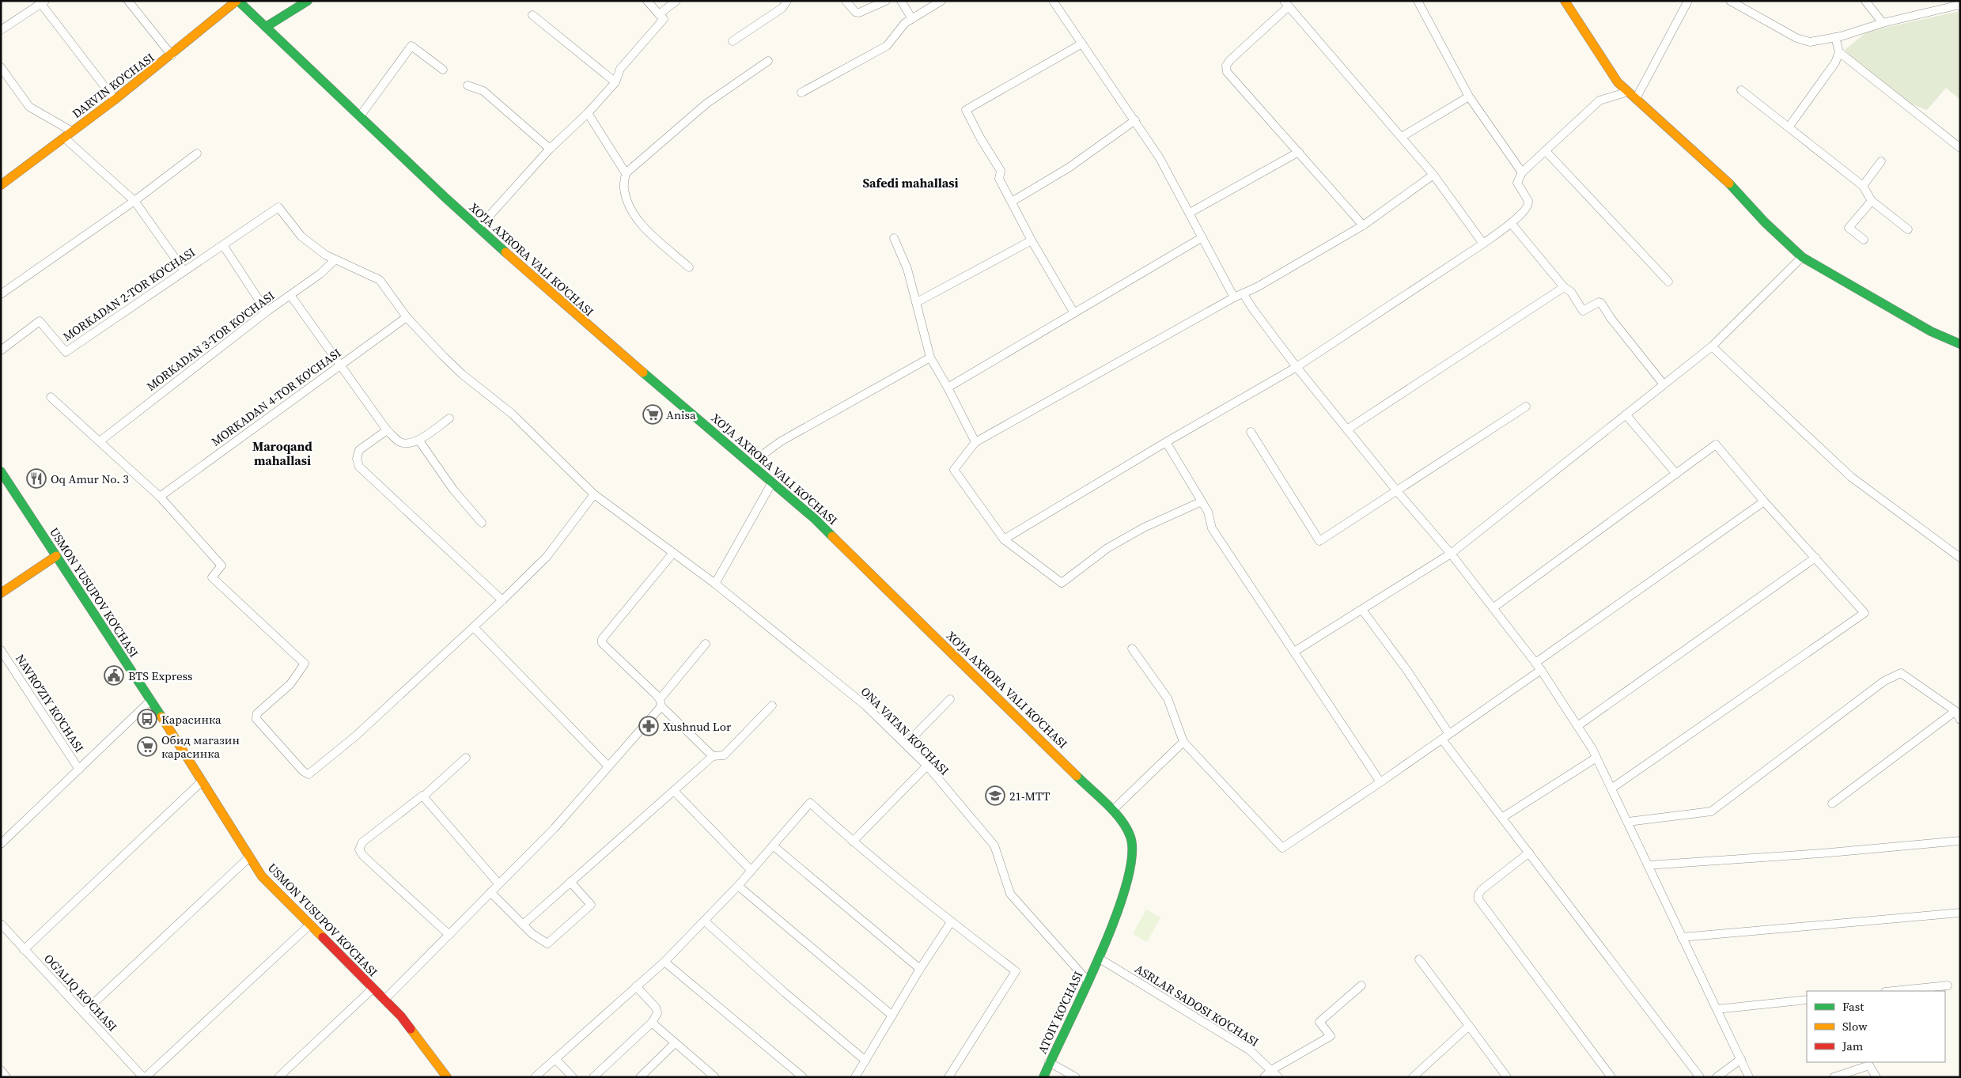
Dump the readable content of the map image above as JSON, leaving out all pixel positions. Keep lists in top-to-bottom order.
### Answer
{
  "streets": {
    "street": [
      "DARVIN KO'CHASI",
      "XO'JA AXRORA VALI KO'CHASI",
      "MORKADAN 2-TOR KO'CHASI",
      "MORKADAN 3-TOR KO'CHASI",
      "MORKADAN 4-TOR KO'CHASI",
      "USMON YUSUPOV KO'CHASI",
      "NAVRO'ZIY KO'CHASI",
      "ONA VATAN KO'CHASI",
      "OG'ALIQ KO'CHASI",
      "ASRLAR SADOSI KO'CHASI",
      "ATOIY KO'CHASI"
    ]
  },
  "crossings": [
    ["DARVIN KO'CHASI", "XO'JA AXRORA VALI KO'CHASI"],
    ["XO'JA AXRORA VALI KO'CHASI", "ASRLAR SADOSI KO'CHASI"],
    ["XO'JA AXRORA VALI KO'CHASI", "ATOIY KO'CHASI"],
    ["MORKADAN 2-TOR KO'CHASI", "ONA VATAN KO'CHASI"],
    ["MORKADAN 3-TOR KO'CHASI", "ONA VATAN KO'CHASI"],
    ["MORKADAN 4-TOR KO'CHASI", "ONA VATAN KO'CHASI"],
    ["ONA VATAN KO'CHASI", "ATOIY KO'CHASI"],
    ["ASRLAR SADOSI KO'CHASI", "ATOIY KO'CHASI"]
  ],
  "districts": ["Safedi mahallasi", "Maroqand mahallasi"],
  "places": {
    "supermarket": ["Anisa", "Обид магазин карасинка"],
    "restaurant": ["Oq Amur No. 3"],
    "public building": ["BTS Express"],
    "bus stop": ["Карасинка"],
    "pharmacy": ["Xushnud Lor"],
    "school or university": ["21-MTT"]
  },
  "legend": ["Fast", "Slow", "Jam"]
}
